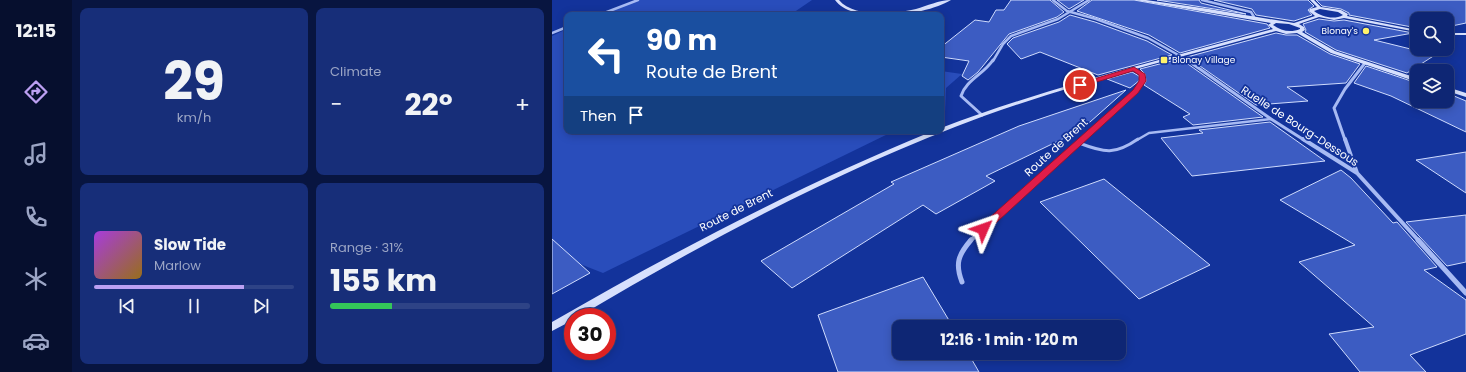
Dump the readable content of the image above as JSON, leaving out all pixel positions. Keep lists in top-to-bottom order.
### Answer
{
  "streets": {
    "main road": ["Route de Brent"],
    "street": ["Ruelle de Bourg-Dessous"]
  },
  "crossings": [
    ["Ruelle de Bourg-Dessous", "Route de Brent"]
  ],
  "places": {
    "other": ["Blonay's"],
    "transit": ["Blonay Village"]
  },
  "page": {
    "tabs": "12:15",
    "tile": [
      ["29", "km/h"],
      "Climate",
      ["Range · 31%", "155 km"]
    ],
    "turn": ["90 m", "Route de Brent"],
    "heat": ["−", "22°", "+"],
    "then": "Then",
    "song": ["Slow Tide", "Marlow"],
    "limit": "30",
    "trip": "12:16 · 1 min · 120 m"
  }
}
